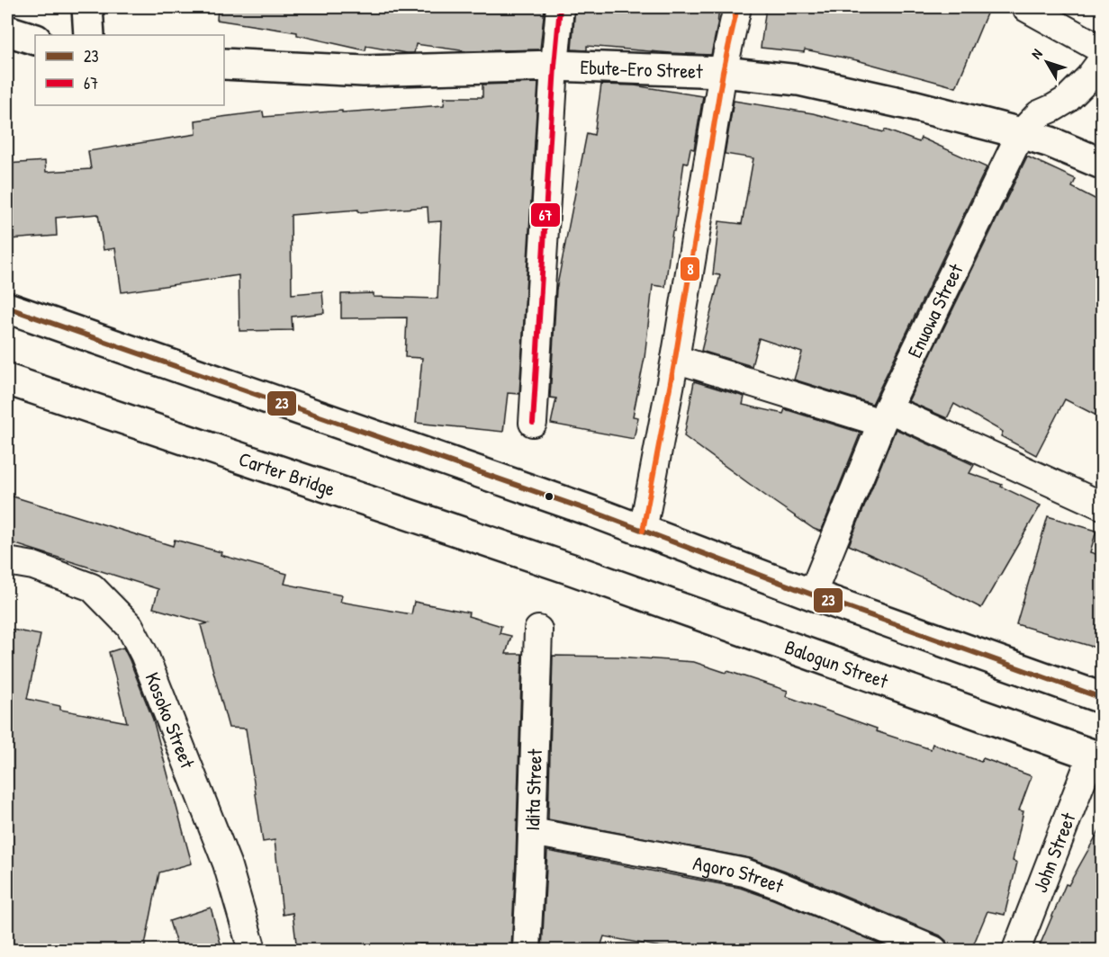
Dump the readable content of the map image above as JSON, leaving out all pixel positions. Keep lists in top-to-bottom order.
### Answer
{
  "streets": {
    "main road": ["Ebute-Ero Street", "Carter Bridge", "Balogun Street"],
    "street": [
      "Enuowa Street",
      "Kosoko Street",
      "Idita Street",
      "John Street",
      "Agoro Street"
    ]
  },
  "crossings": [
    ["Ebute-Ero Street", "Enuowa Street"],
    ["Carter Bridge", "Balogun Street"],
    ["Balogun Street", "John Street"],
    ["Idita Street", "Agoro Street"]
  ],
  "lines": ["transit line 67", "transit line 8", "transit line 23"],
  "legend": ["23", "67"],
  "north": "top left"
}
